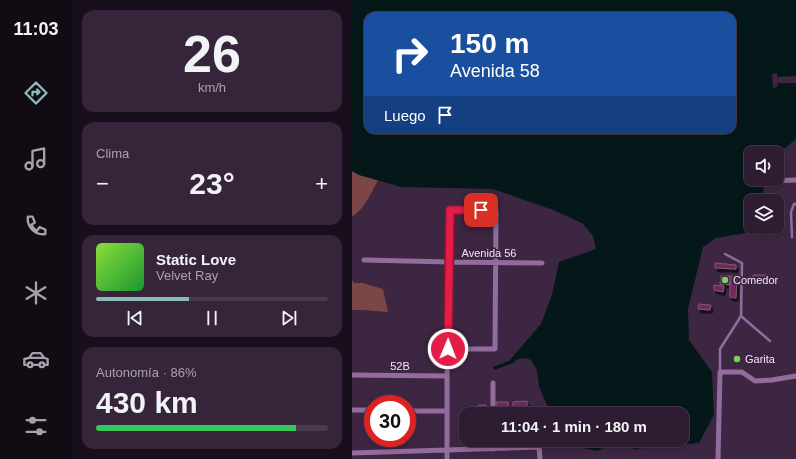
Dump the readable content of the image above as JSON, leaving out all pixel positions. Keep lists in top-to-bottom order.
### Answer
{
  "streets": {
    "street": ["Avenida 56", "52B"]
  },
  "places": ["Comedor", "Garita"],
  "page": {
    "tabs": "11:03",
    "tile": [
      ["26", "km/h"],
      "Clima",
      ["Autonomía · 86%", "430 km"]
    ],
    "turn": ["150 m", "Avenida 58"],
    "then": "Luego",
    "heat": ["−", "23°", "+"],
    "song": ["Static Love", "Velvet Ray"],
    "limit": "30",
    "trip": "11:04 · 1 min · 180 m"
  }
}
